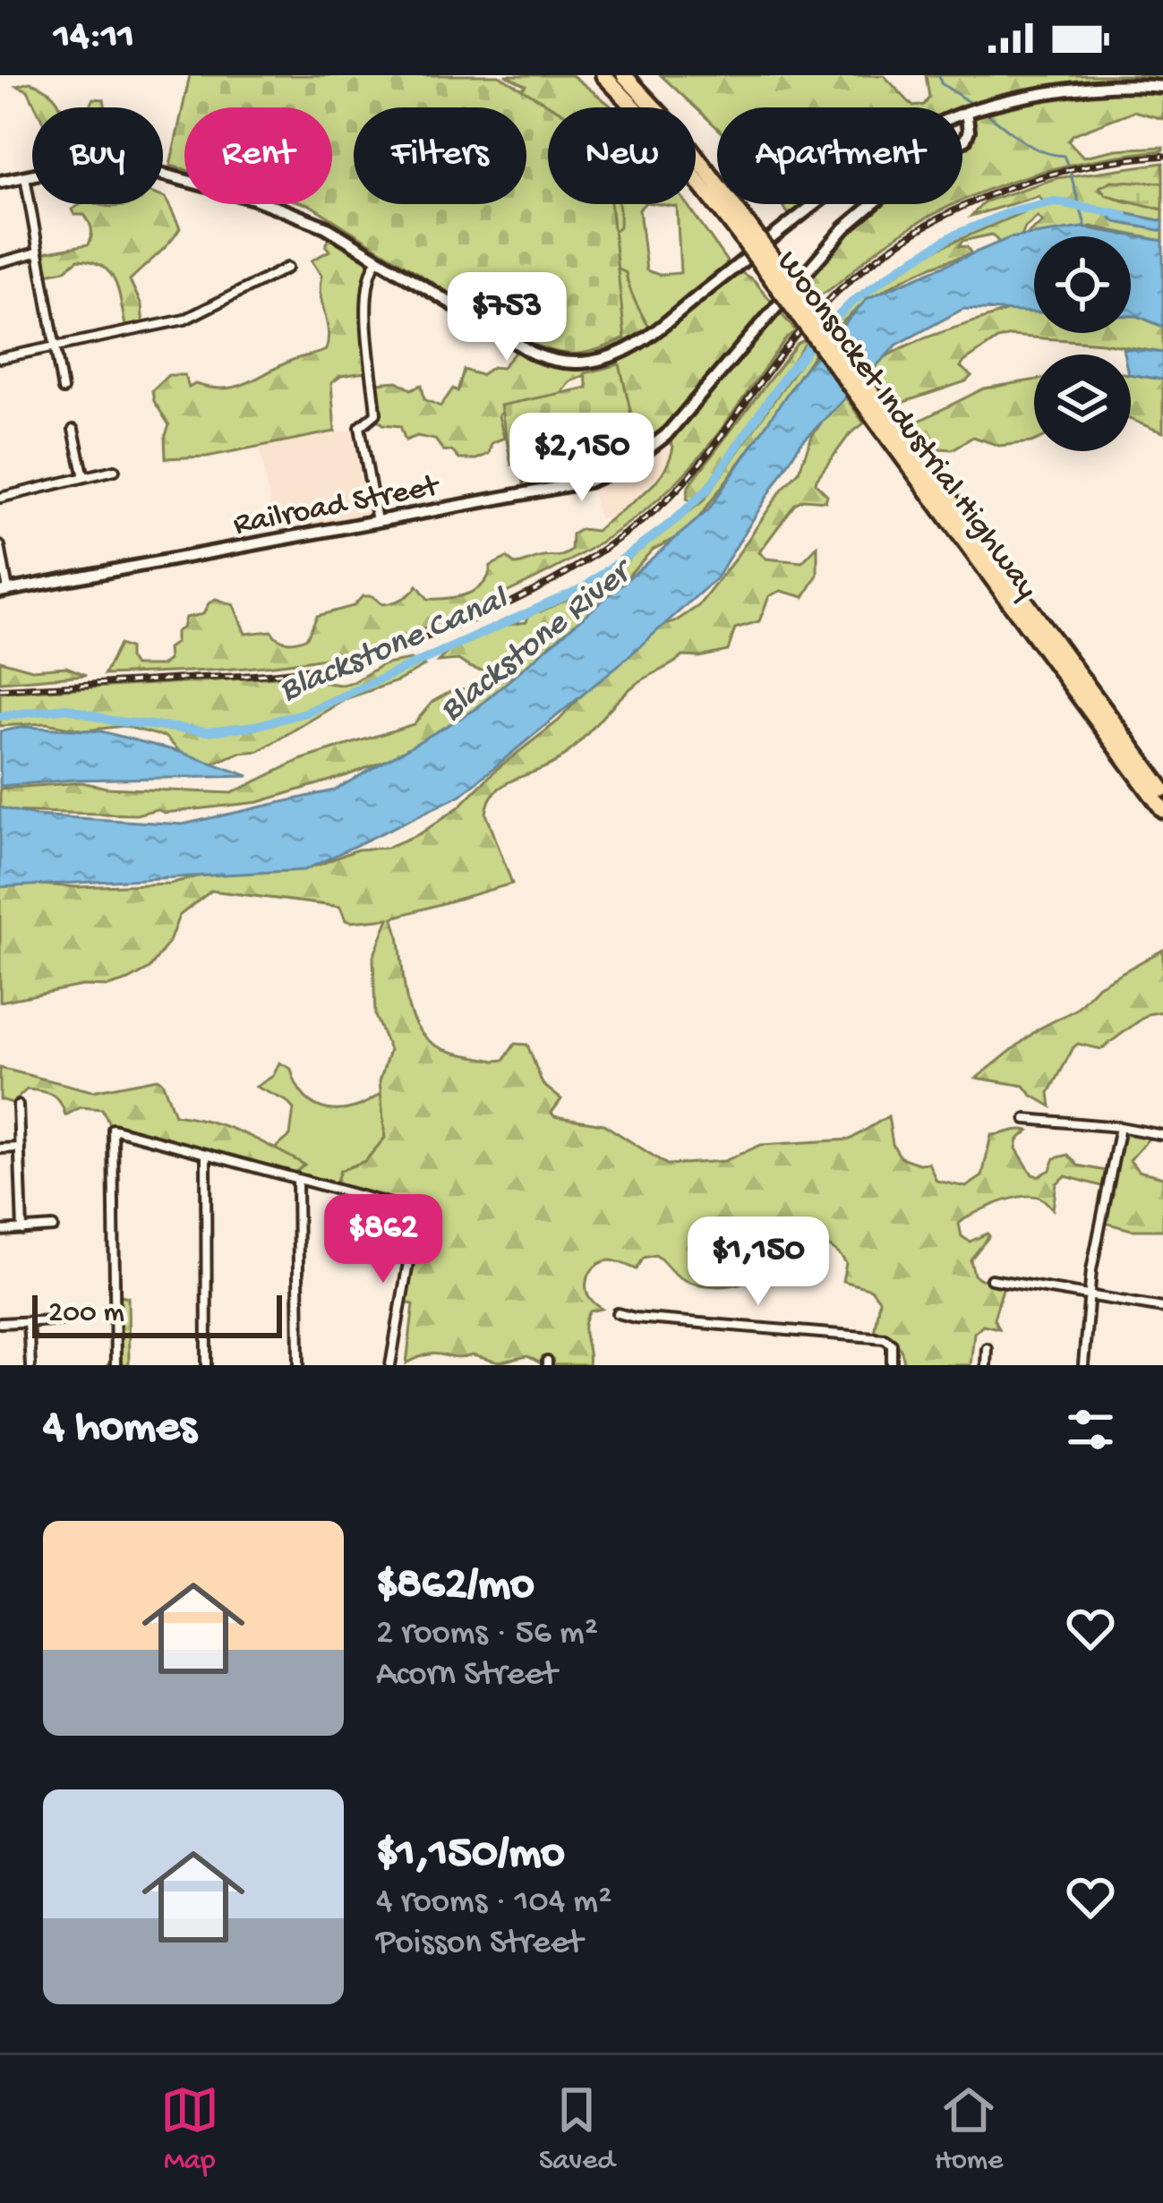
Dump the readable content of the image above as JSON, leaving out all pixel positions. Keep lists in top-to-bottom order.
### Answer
{
  "streets": {
    "highway": ["Woonsocket Industrial Highway"],
    "main road": ["Railroad Street"]
  },
  "water": ["Blackstone River", "Blackstone Canal"],
  "scale_bar": "200 m",
  "page": {
    "status": "14:11",
    "chip": [
      "Buy",
      "Rent",
      "Filters",
      "New",
      "Apartment"
    ],
    "price": [
      "$753",
      "$2,150",
      "$862",
      "$1,150"
    ],
    "scale": "200 m",
    "heading": "4 homes",
    "list": [
      {
        "name": "$862/mo",
        "note": "2 rooms · 56 m² · Acorn Street"
      },
      {
        "name": "$1,150/mo",
        "note": "4 rooms · 104 m² · Poisson Street"
      }
    ],
    "tabs": ["Map", "Saved", "Home"]
  }
}
